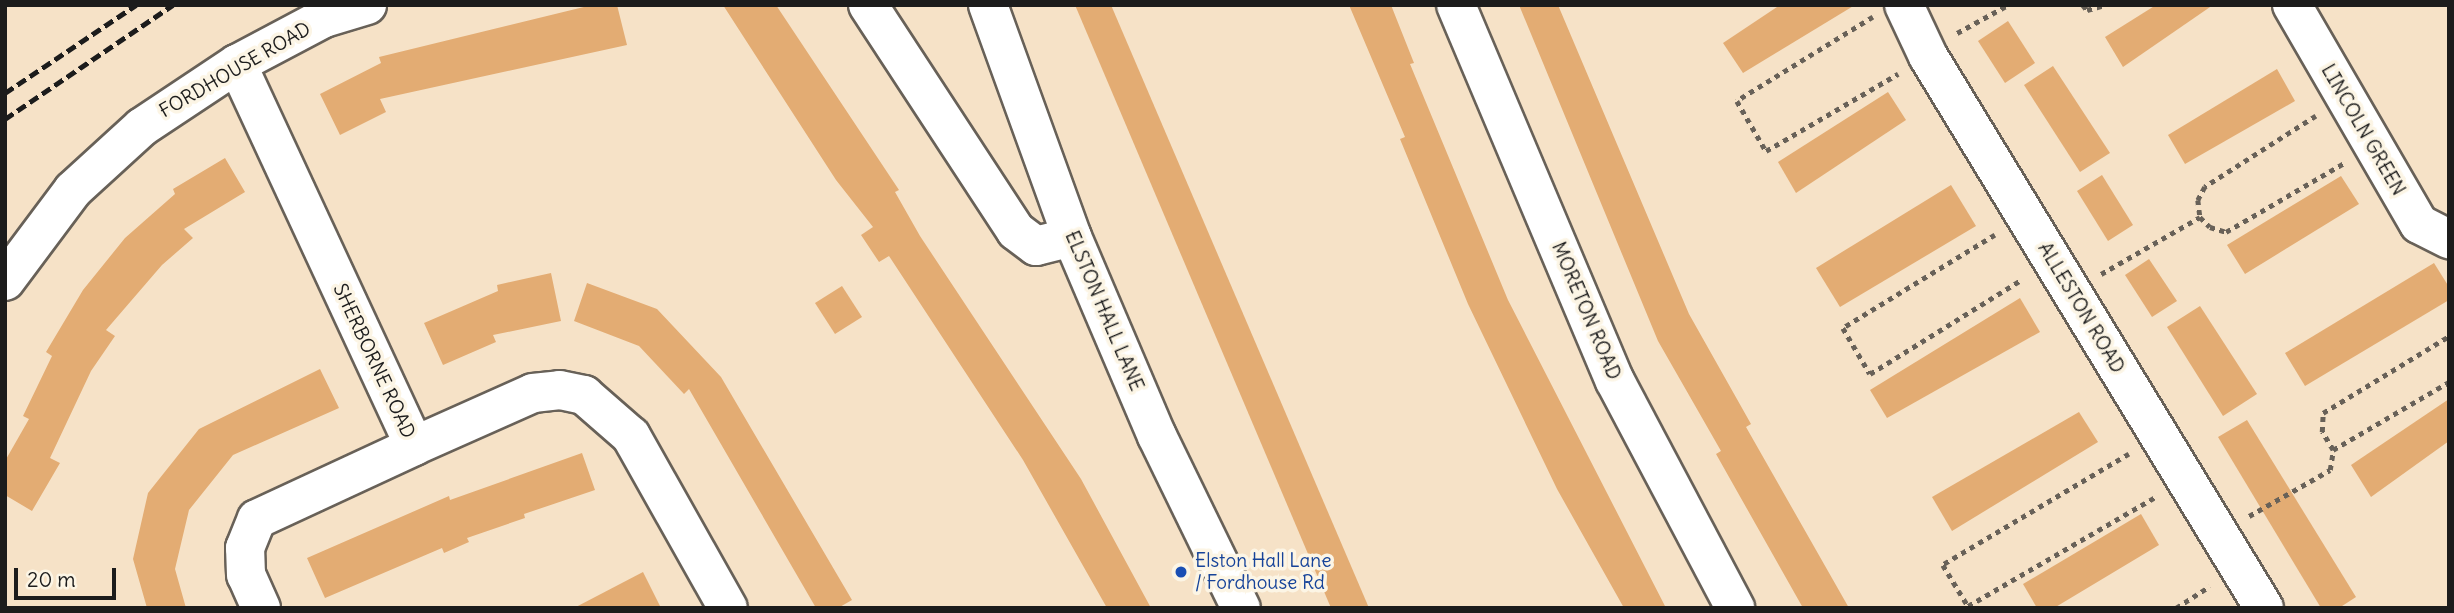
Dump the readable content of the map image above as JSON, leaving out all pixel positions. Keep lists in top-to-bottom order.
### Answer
{
  "streets": {
    "street": [
      "FORDHOUSE ROAD",
      "LINCOLN GREEN",
      "ALLESTON ROAD",
      "ELSTON HALL LANE",
      "MORETON ROAD",
      "SHERBORNE ROAD"
    ]
  },
  "crossings": [
    ["FORDHOUSE ROAD", "SHERBORNE ROAD"]
  ],
  "places": ["Elston Hall Lane / Fordhouse Rd"],
  "scale_bar": "20 m"
}
